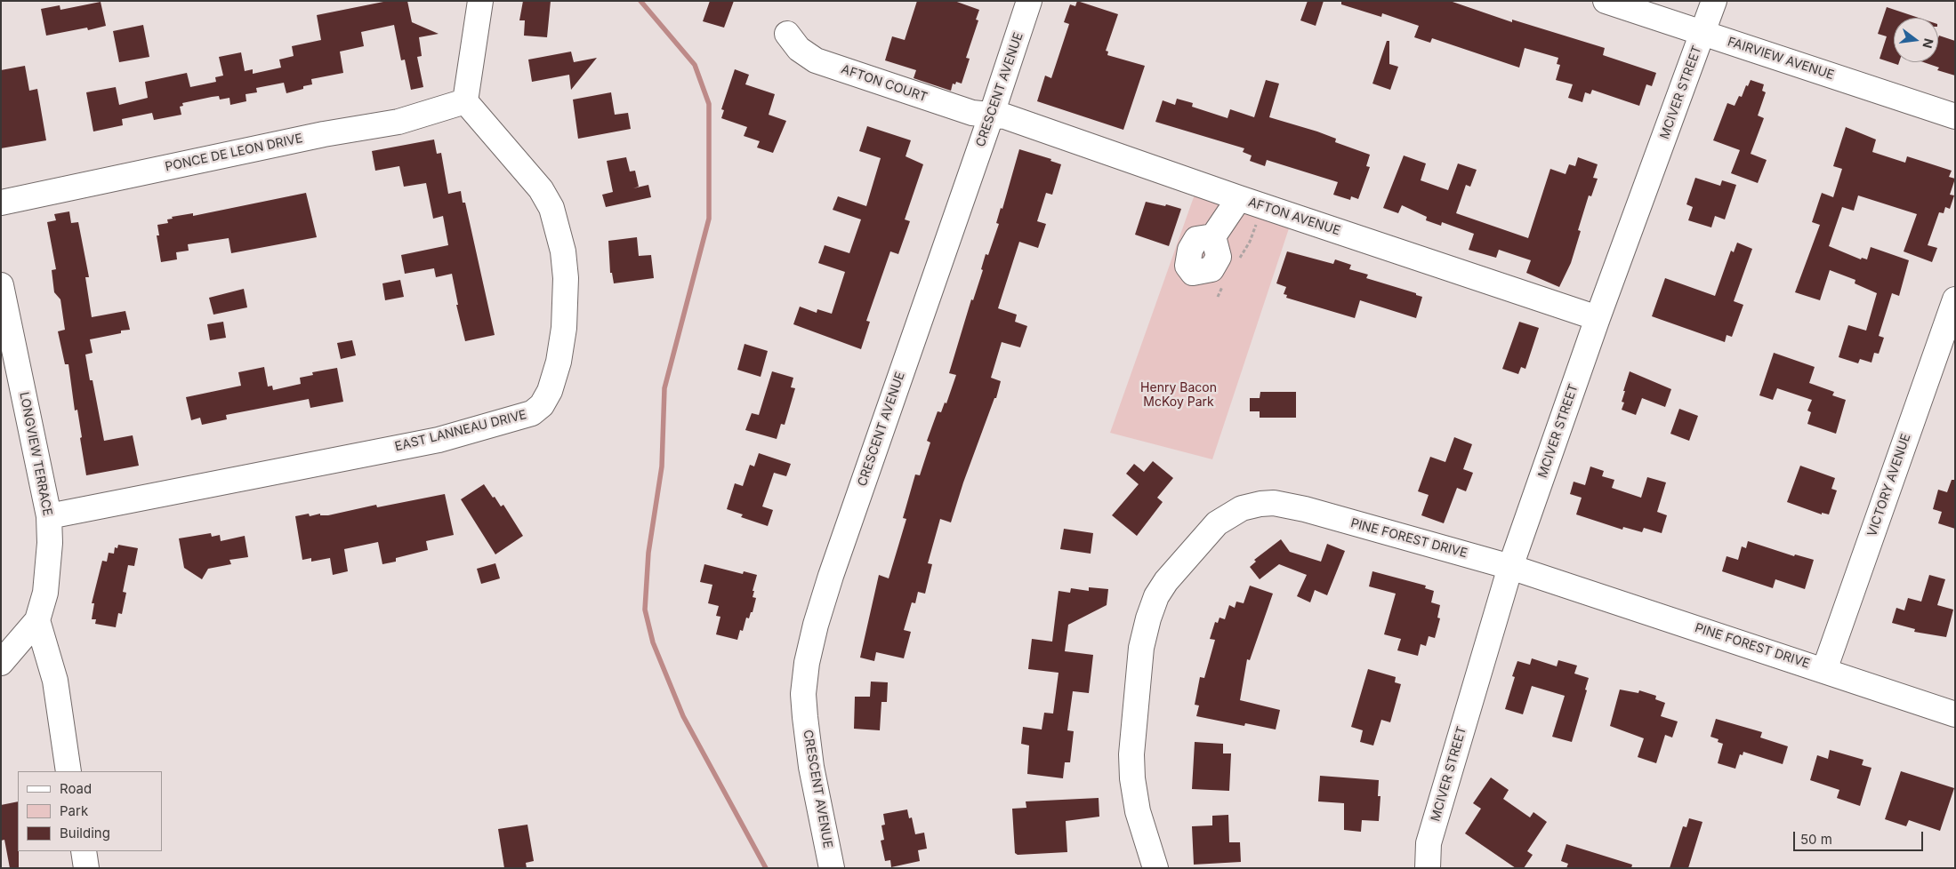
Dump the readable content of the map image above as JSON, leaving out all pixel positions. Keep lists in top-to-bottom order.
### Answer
{
  "streets": {
    "street": [
      "FAIRVIEW AVENUE",
      "AFTON COURT",
      "CRESCENT AVENUE",
      "MCIVER STREET",
      "PONCE DE LEON DRIVE",
      "AFTON AVENUE",
      "EAST LANNEAU DRIVE",
      "LONGVIEW TERRACE",
      "VICTORY AVENUE",
      "PINE FOREST DRIVE"
    ]
  },
  "crossings": [
    ["FAIRVIEW AVENUE", "MCIVER STREET"],
    ["AFTON COURT", "CRESCENT AVENUE"],
    ["AFTON COURT", "AFTON AVENUE"],
    ["CRESCENT AVENUE", "AFTON AVENUE"],
    ["MCIVER STREET", "AFTON AVENUE"],
    ["MCIVER STREET", "PINE FOREST DRIVE"],
    ["PONCE DE LEON DRIVE", "EAST LANNEAU DRIVE"],
    ["EAST LANNEAU DRIVE", "LONGVIEW TERRACE"],
    ["VICTORY AVENUE", "PINE FOREST DRIVE"]
  ],
  "parks": ["Henry Bacon McKoy Park"],
  "legend": ["Road", "Park", "Building"],
  "scale_bar": "50 m",
  "north": "right"
}
